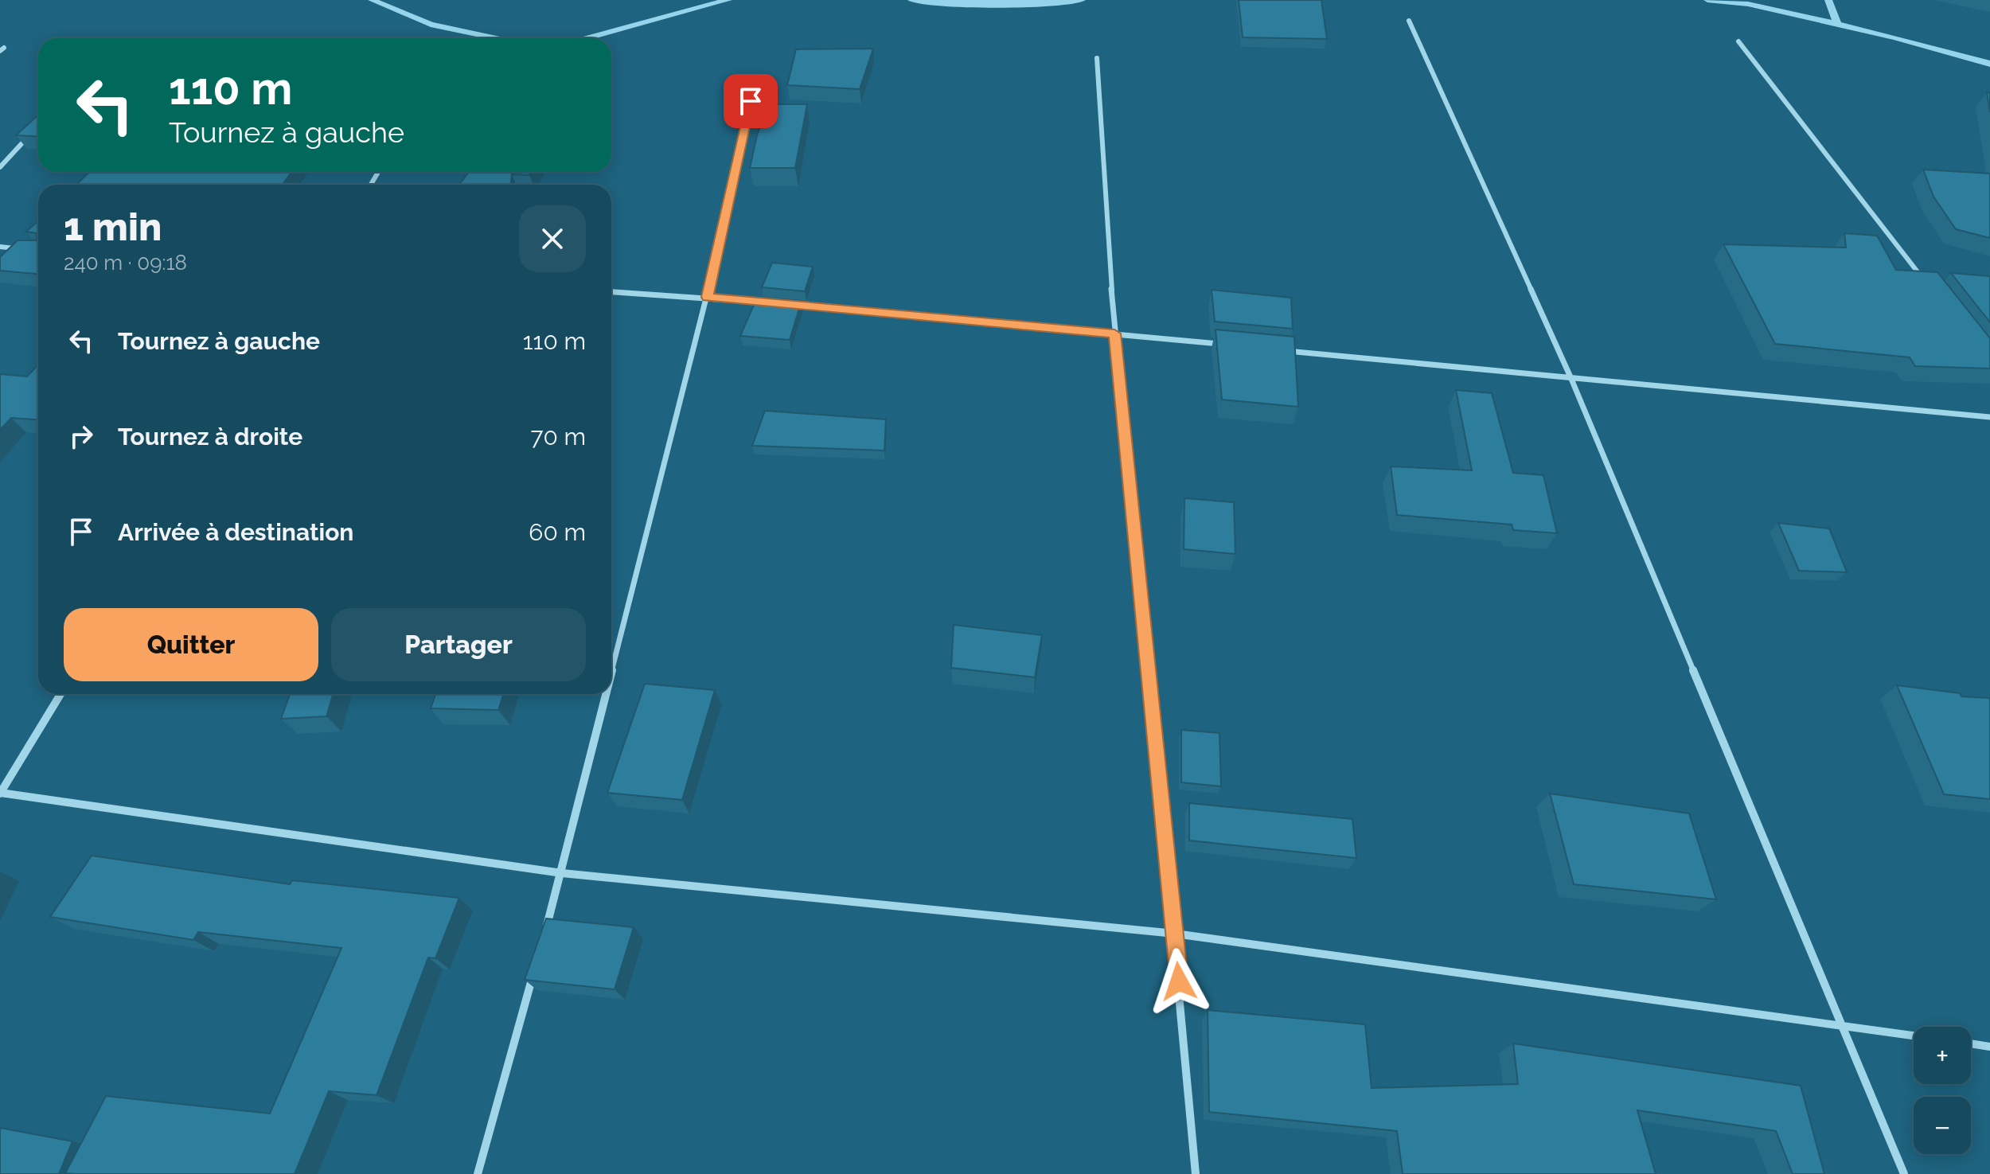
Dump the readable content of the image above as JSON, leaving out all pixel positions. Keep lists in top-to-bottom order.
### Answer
{
  "page": {
    "turn": ["110 m", "Tournez à gauche"],
    "heading": ["1 min", "240 m · 09:18"],
    "list": [
      {
        "name": "Tournez à gauche",
        "value": "110 m"
      },
      {
        "name": "Tournez à droite",
        "value": "70 m"
      },
      {
        "name": "Arrivée à destination",
        "value": "60 m"
      }
    ],
    "buttons": ["Quitter", "Partager"],
    "map_buttons": ["+", "−"]
  }
}
